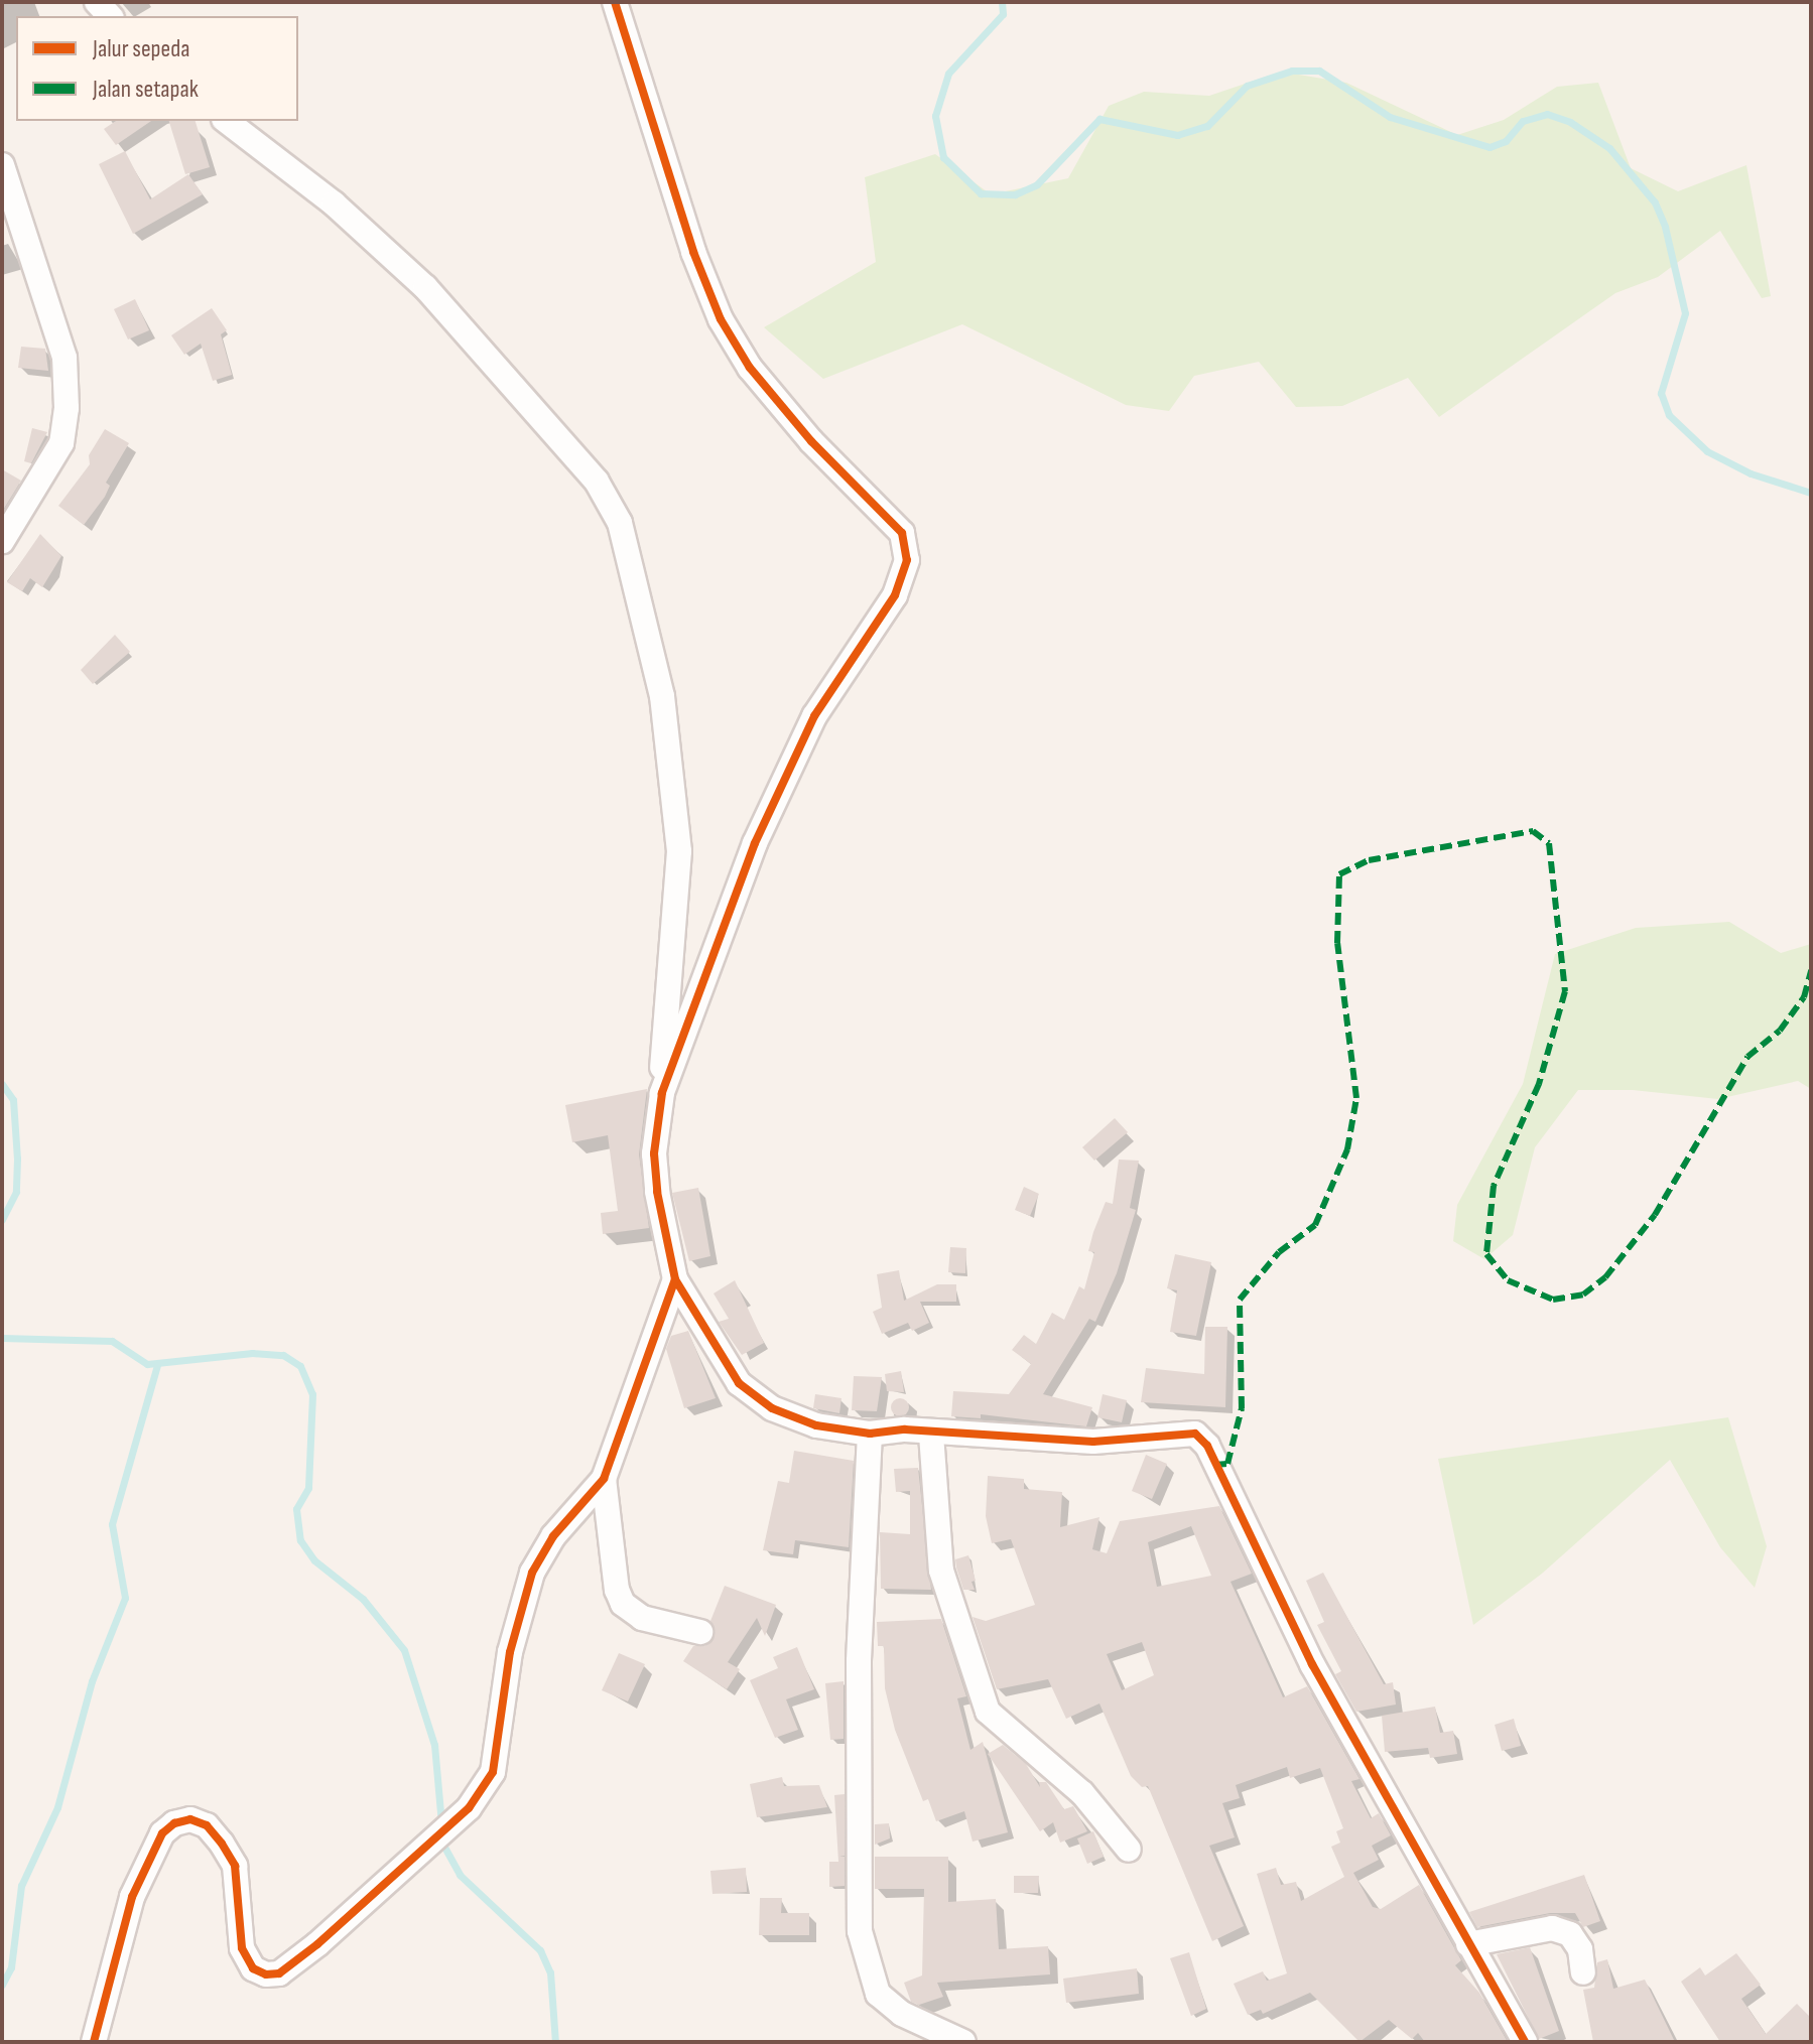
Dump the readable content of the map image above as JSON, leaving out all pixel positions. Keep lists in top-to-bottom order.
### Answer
{
  "legend": ["Jalur sepeda", "Jalan setapak"]
}
